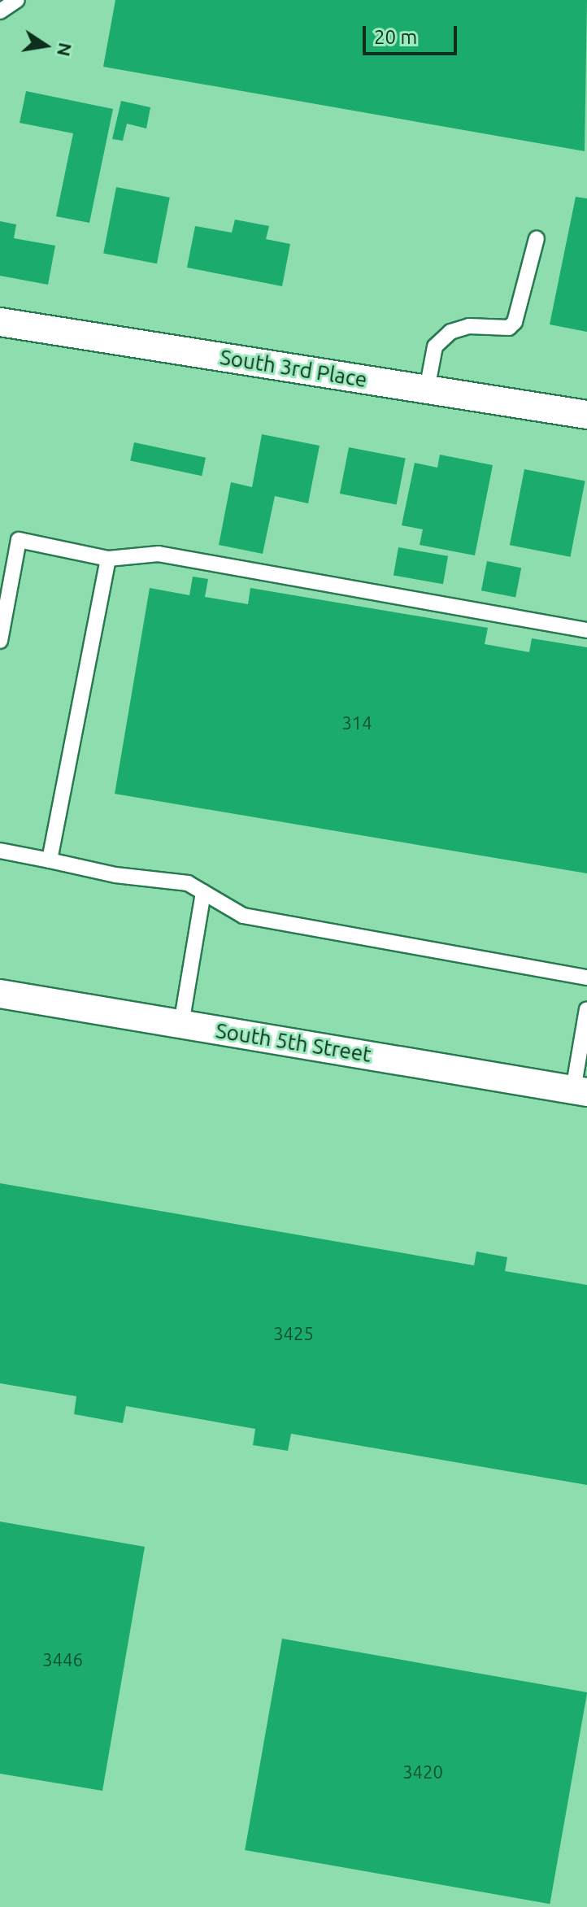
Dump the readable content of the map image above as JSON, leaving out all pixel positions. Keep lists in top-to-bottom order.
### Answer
{
  "streets": {
    "street": ["South 3rd Place", "South 5th Street"]
  },
  "house_numbers": [
    "314",
    "3425",
    "3446",
    "3420"
  ],
  "scale_bar": "20 m",
  "north": "right"
}
